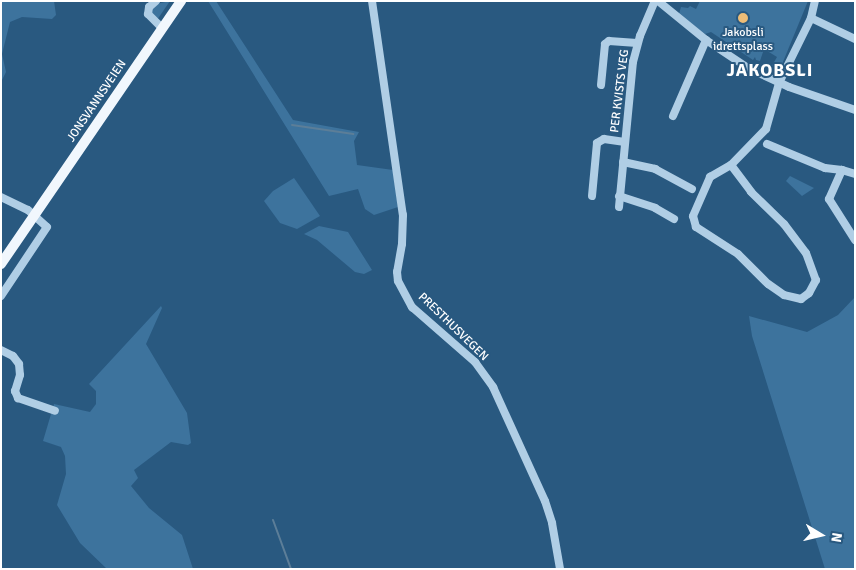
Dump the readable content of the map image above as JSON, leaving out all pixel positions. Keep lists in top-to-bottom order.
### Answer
{
  "streets": {
    "main road": ["JONSVANNSVEIEN"],
    "street": ["PER KVISTS VEG", "PRESTHUSVEGEN"]
  },
  "districts": ["JAKOBSLI"],
  "places": ["Jakobsli idrettsplass"],
  "north": "right"
}
